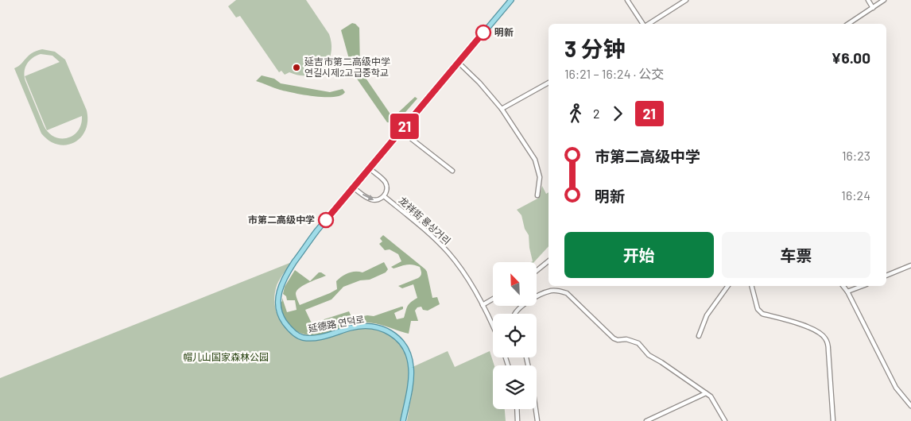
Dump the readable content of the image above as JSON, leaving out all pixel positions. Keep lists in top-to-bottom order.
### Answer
{
  "streets": {
    "main road": ["延德路 연덕로"],
    "street": ["龙祥街 룡상거리"]
  },
  "crossings": [
    ["龙祥街 룡상거리", "延德路 연덕로"]
  ],
  "parks": ["帽儿山国家森林公园"],
  "places": ["明新", "延吉市第二高级中学 연길시제2고급중학교", "市第二高级中学"],
  "lines": ["bus line 21"],
  "north": "top left",
  "page": {
    "on_map": "21",
    "heading": ["3 分钟", "16:21 – 16:24 · 公交", "¥6.00"],
    "legs": ["2", "21"],
    "list": [
      {
        "name": "市第二高级中学",
        "value": "16:23"
      },
      {
        "name": "明新",
        "value": "16:24"
      }
    ],
    "buttons": ["开始", "车票"]
  }
}
